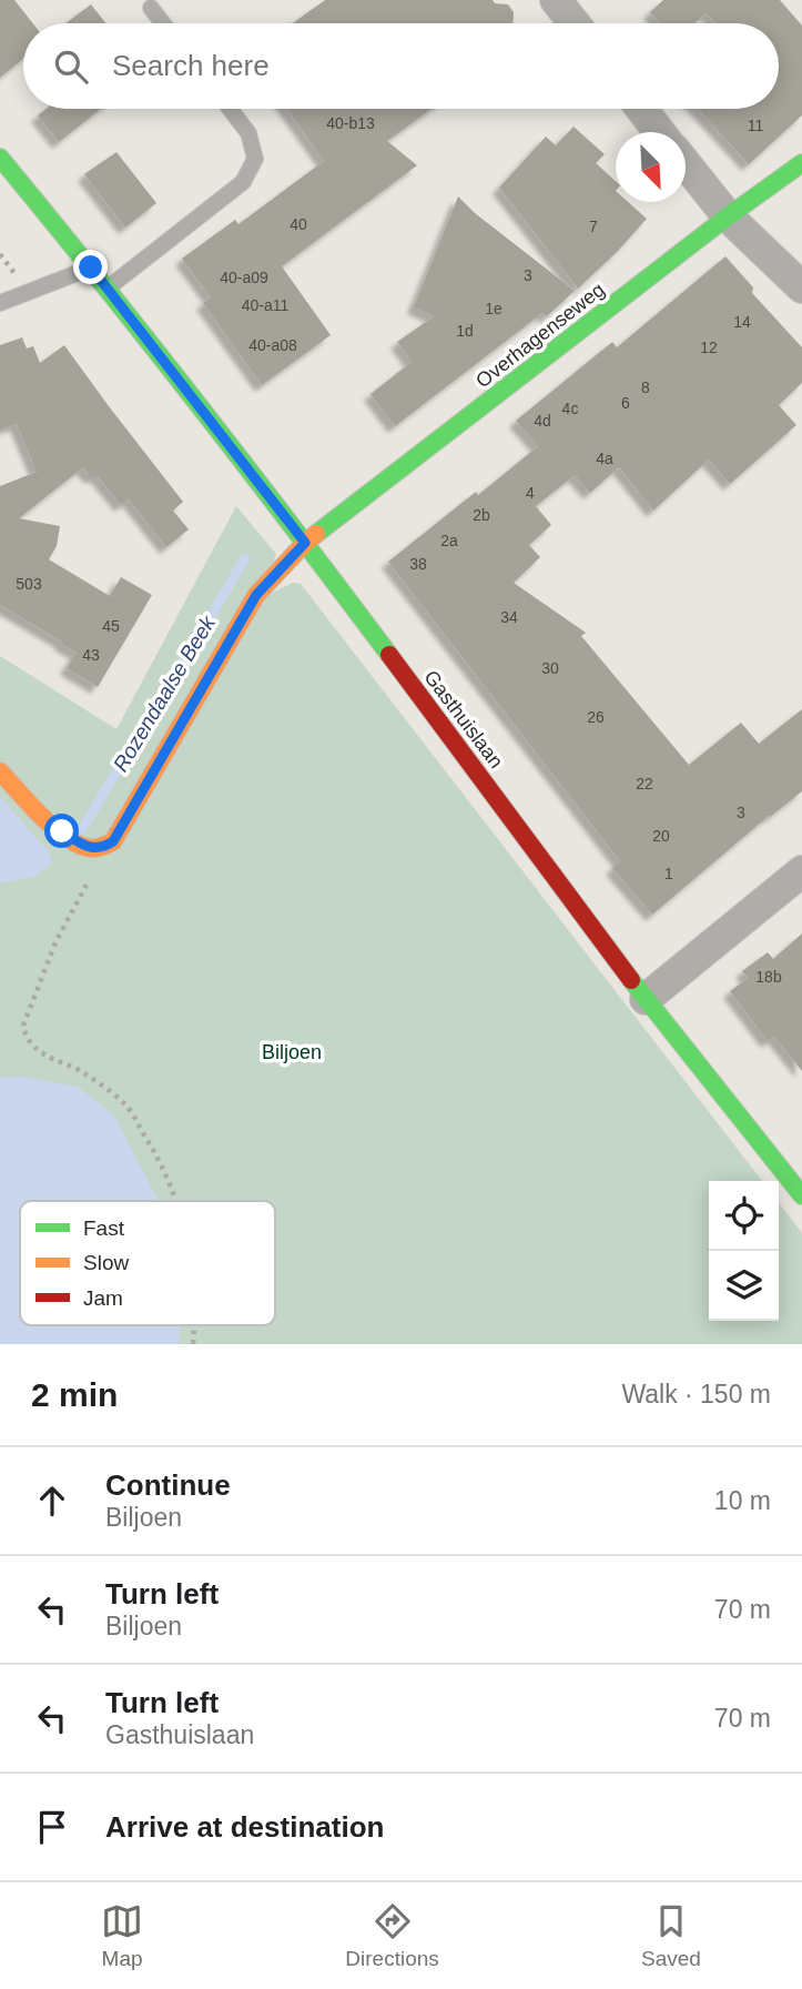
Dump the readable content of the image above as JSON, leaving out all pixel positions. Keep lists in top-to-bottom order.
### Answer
{
  "streets": {
    "street": ["Overhagenseweg", "Gasthuislaan"]
  },
  "crossings": [
    ["Overhagenseweg", "Gasthuislaan"]
  ],
  "water": ["Rozendaalse Beek"],
  "parks": ["Biljoen"],
  "house_numbers": [
    "40-b13",
    "11",
    "40",
    "7",
    "3",
    "40-a09",
    "40-a11",
    "1e",
    "14",
    "1d",
    "40-a08",
    "12",
    "8",
    "6",
    "4c",
    "4d",
    "4a",
    "4",
    "2b",
    "2a",
    "38",
    "503",
    "34",
    "45",
    "43",
    "30",
    "26",
    "22",
    "3",
    "20",
    "1",
    "18b"
  ],
  "legend": ["Fast", "Slow", "Jam"],
  "north": "bottom right",
  "page": {
    "search": "Search here",
    "heading": ["2 min", "Walk · 150 m"],
    "list": [
      ["Continue", "Biljoen", "10 m"],
      ["Turn left", "Biljoen", "70 m"],
      ["Turn left", "Gasthuislaan", "70 m"],
      "Arrive at destination"
    ],
    "nav": ["Map", "Directions", "Saved"]
  }
}
